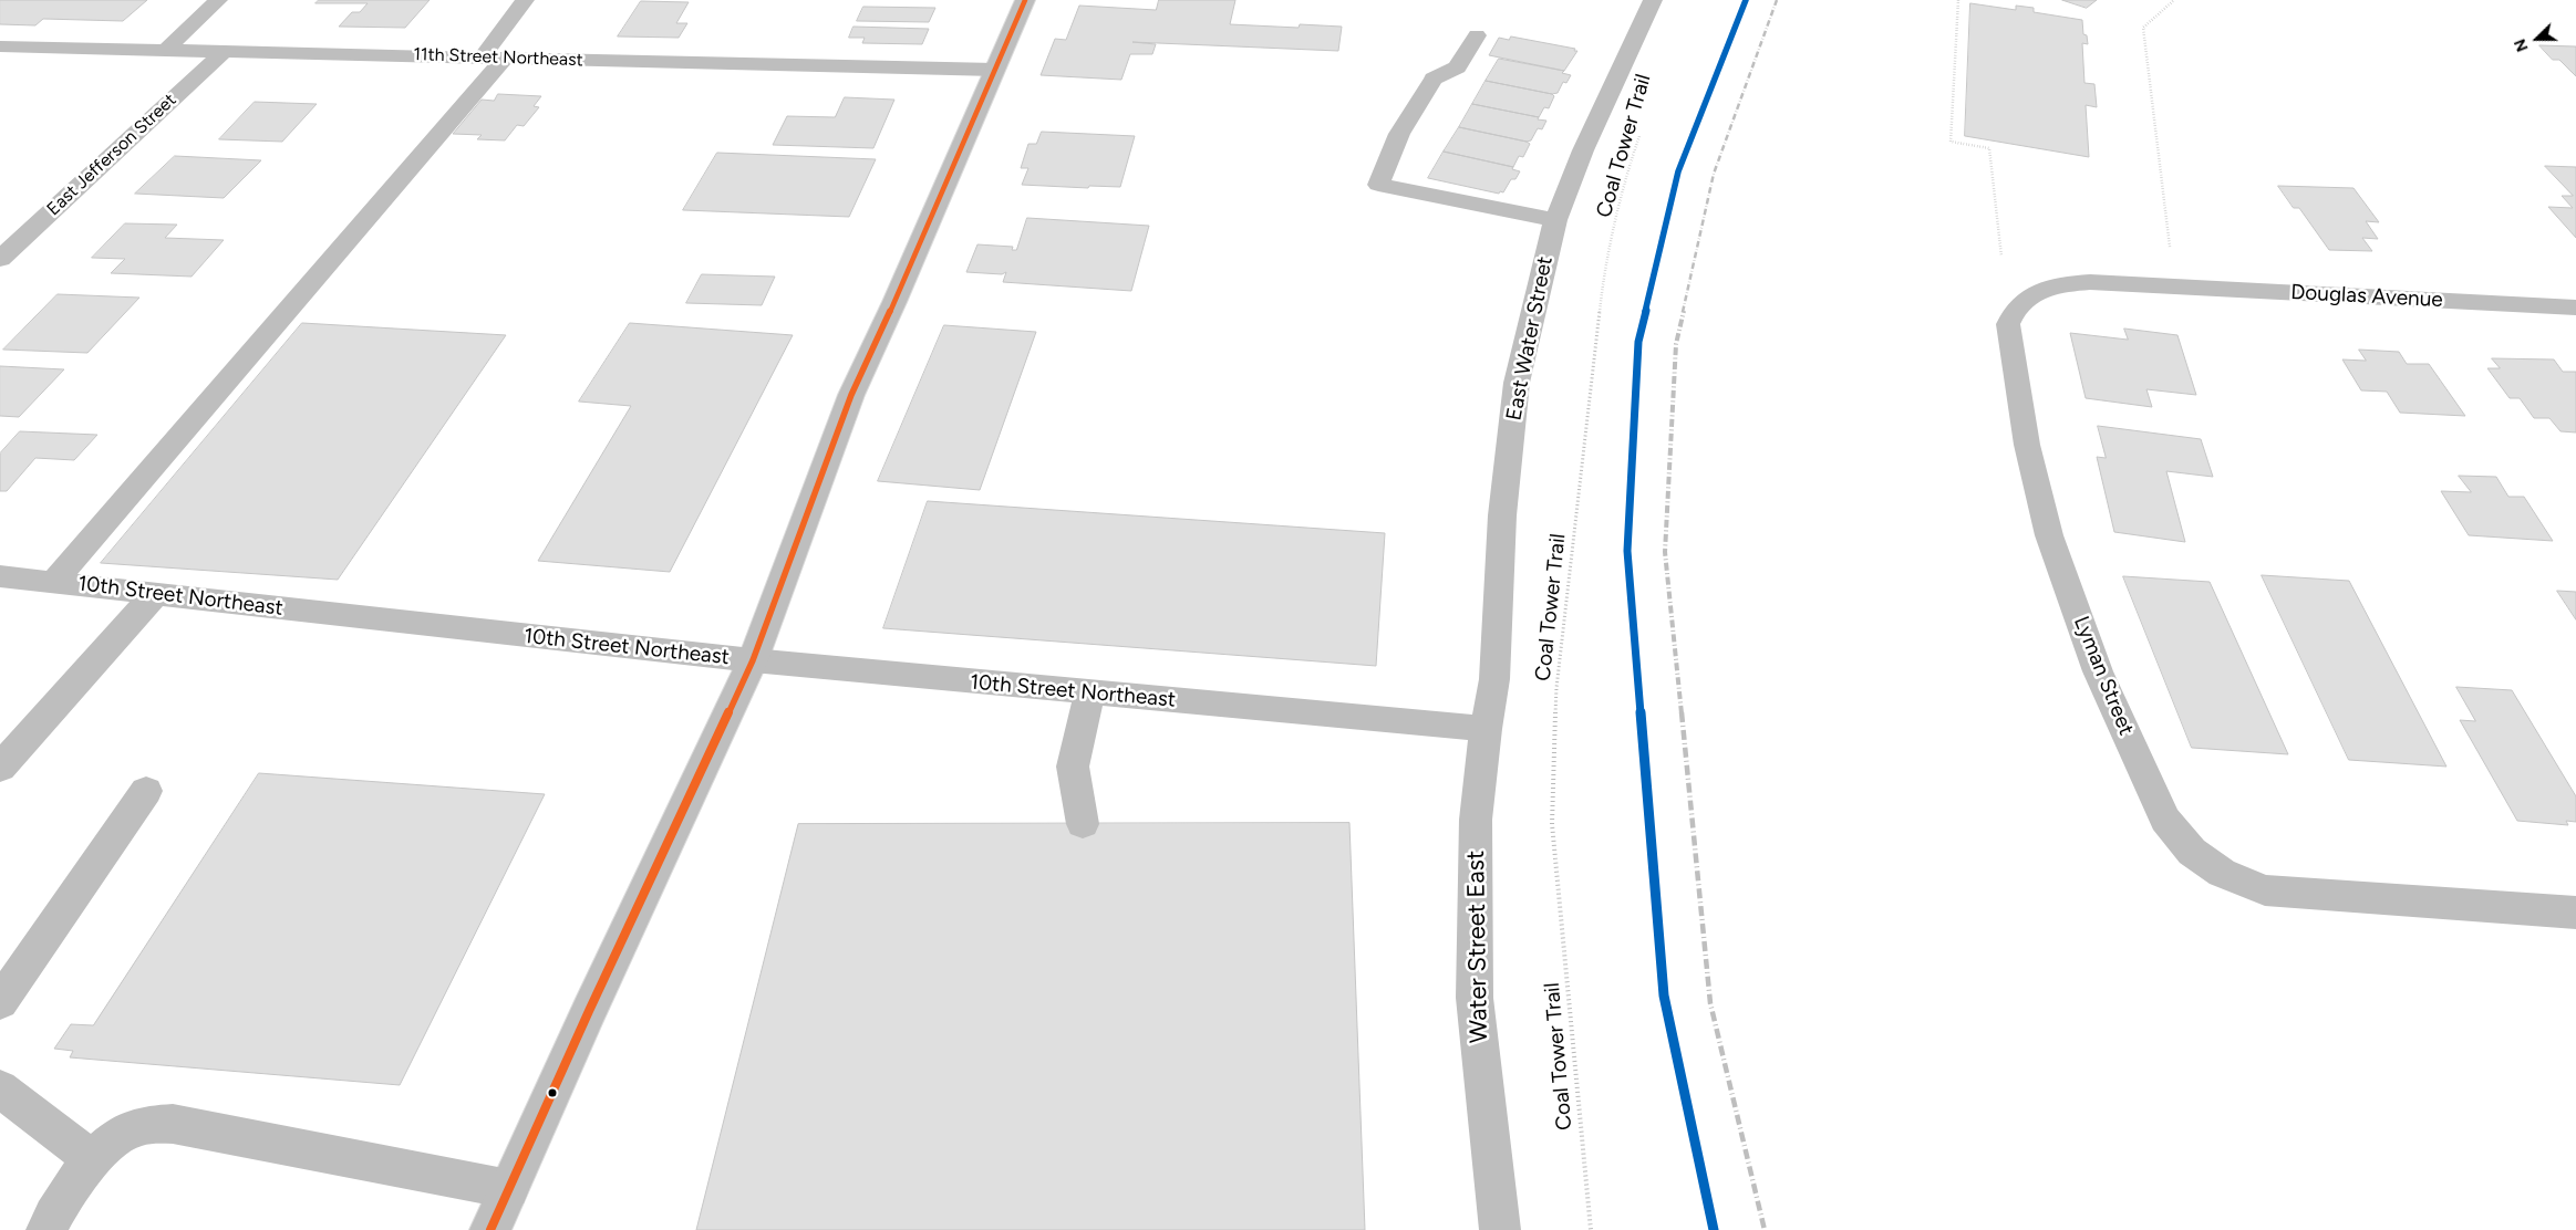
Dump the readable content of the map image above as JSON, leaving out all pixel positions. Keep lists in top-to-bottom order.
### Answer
{
  "streets": {
    "street": [
      "11th Street Northeast",
      "East Jefferson Street",
      "Douglas Avenue",
      "East Water Street",
      "10th Street Northeast",
      "Lyman Street",
      "Water Street East"
    ],
    "path": ["Coal Tower Trail"]
  },
  "crossings": [
    ["11th Street Northeast", "East Jefferson Street"],
    ["Douglas Avenue", "Lyman Street"],
    ["East Water Street", "10th Street Northeast"],
    ["East Water Street", "Water Street East"],
    ["10th Street Northeast", "Water Street East"]
  ],
  "north": "left"
}
